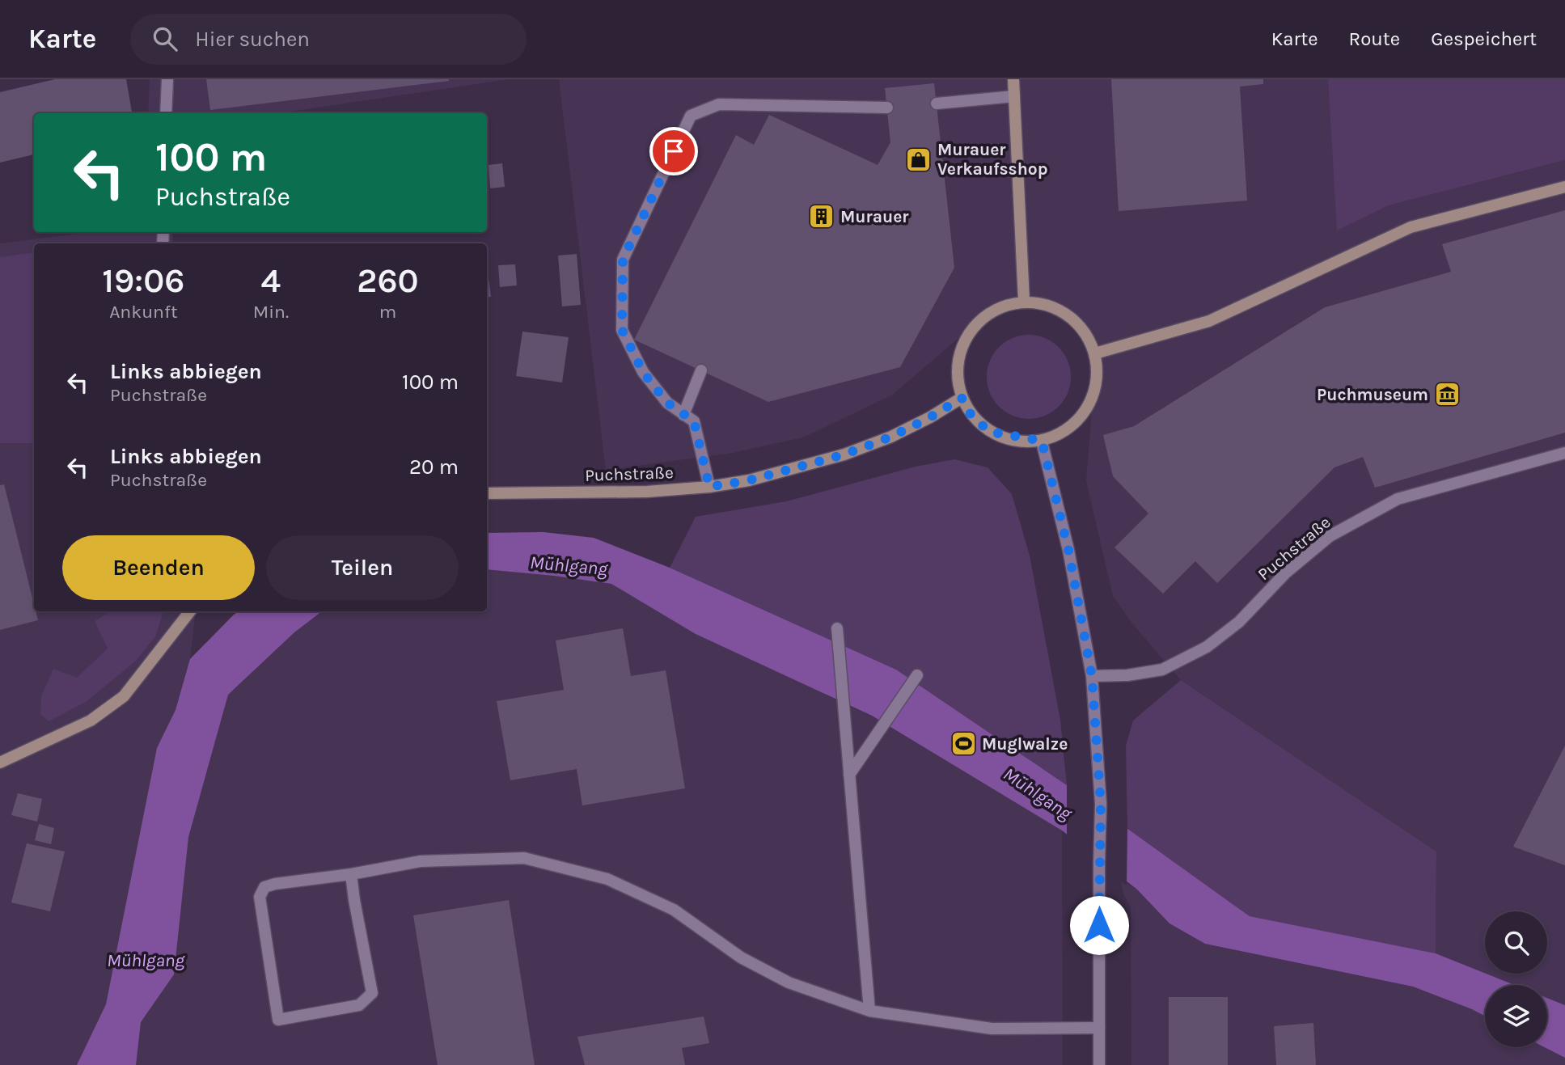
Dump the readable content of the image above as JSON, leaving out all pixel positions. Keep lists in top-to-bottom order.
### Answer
{
  "streets": {
    "main road": ["Puchstraße"]
  },
  "water": ["Mühlgang"],
  "places": {
    "shop": ["Murauer Verkaufsshop"],
    "building": ["Murauer"],
    "museum": ["Puchmuseum"],
    "sports": ["Muglwalze"]
  },
  "page": {
    "header": "Karte",
    "search": "Hier suchen",
    "nav": ["Karte", "Route", "Gespeichert"],
    "turn": ["100 m", "Puchstraße"],
    "eta": [
      "19:06",
      "Ankunft",
      "4",
      "Min.",
      "260",
      "m"
    ],
    "list": [
      {
        "name": "Links abbiegen",
        "note": "Puchstraße",
        "value": "100 m"
      },
      {
        "name": "Links abbiegen",
        "note": "Puchstraße",
        "value": "20 m"
      }
    ],
    "buttons": ["Beenden", "Teilen"]
  }
}
